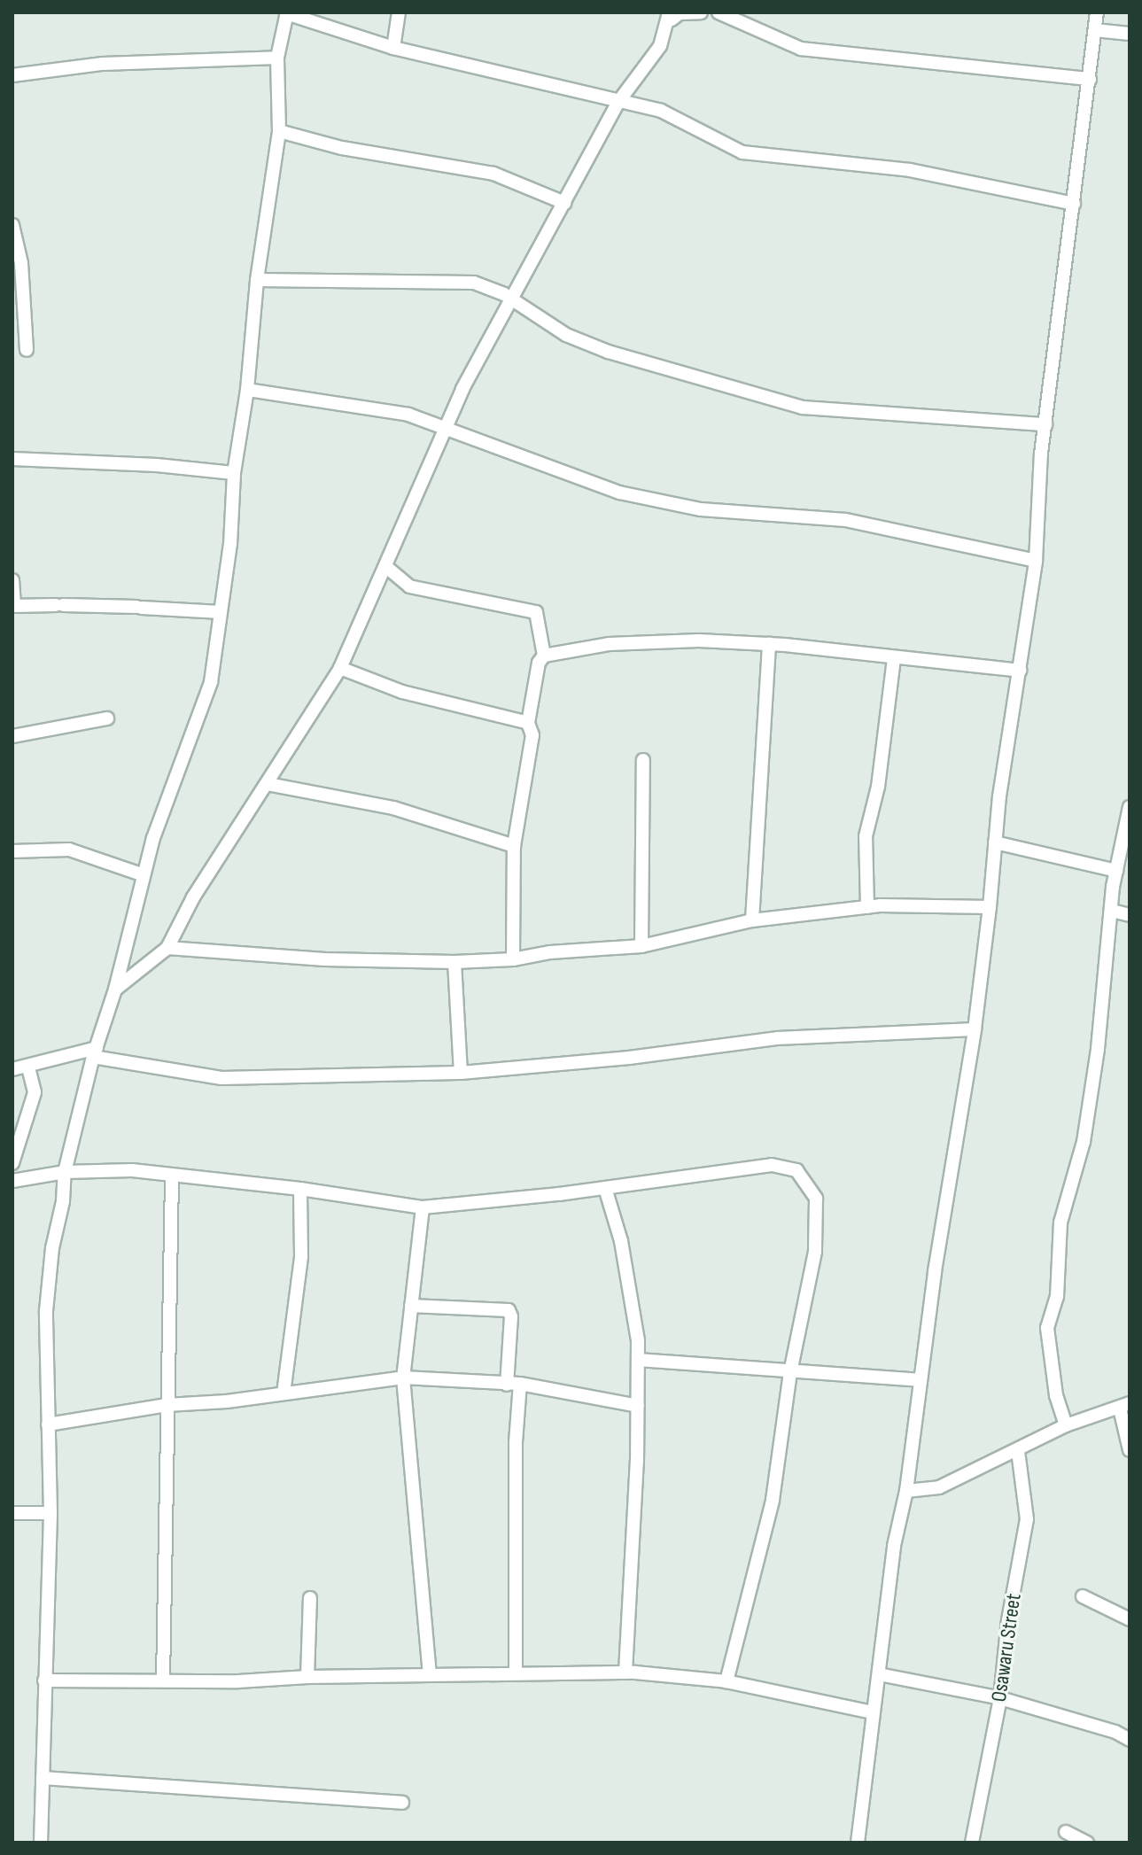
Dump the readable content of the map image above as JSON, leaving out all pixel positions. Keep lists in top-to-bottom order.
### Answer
{
  "streets": {
    "street": ["Osawaru Street"]
  }
}
